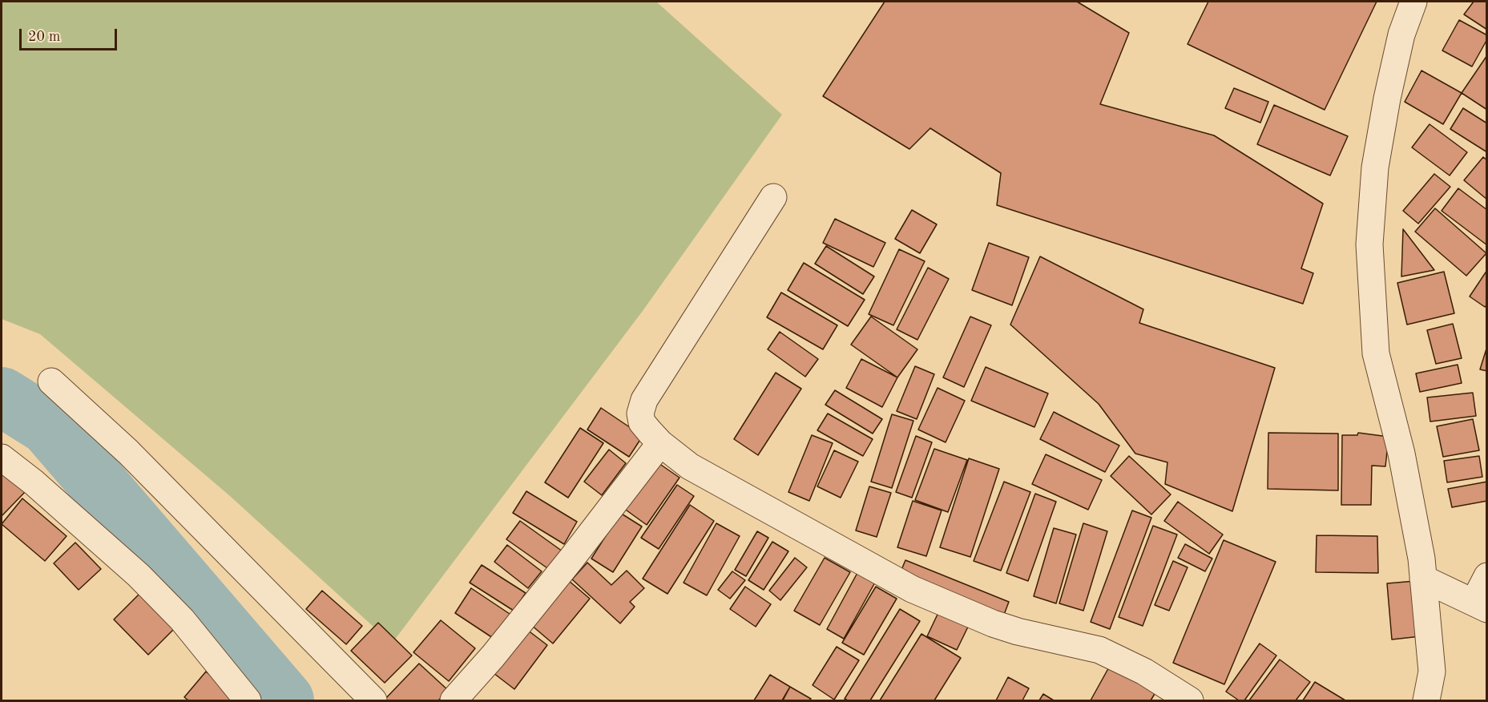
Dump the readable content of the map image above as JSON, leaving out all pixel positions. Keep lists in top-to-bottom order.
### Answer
{
  "scale_bar": "20 m"
}
